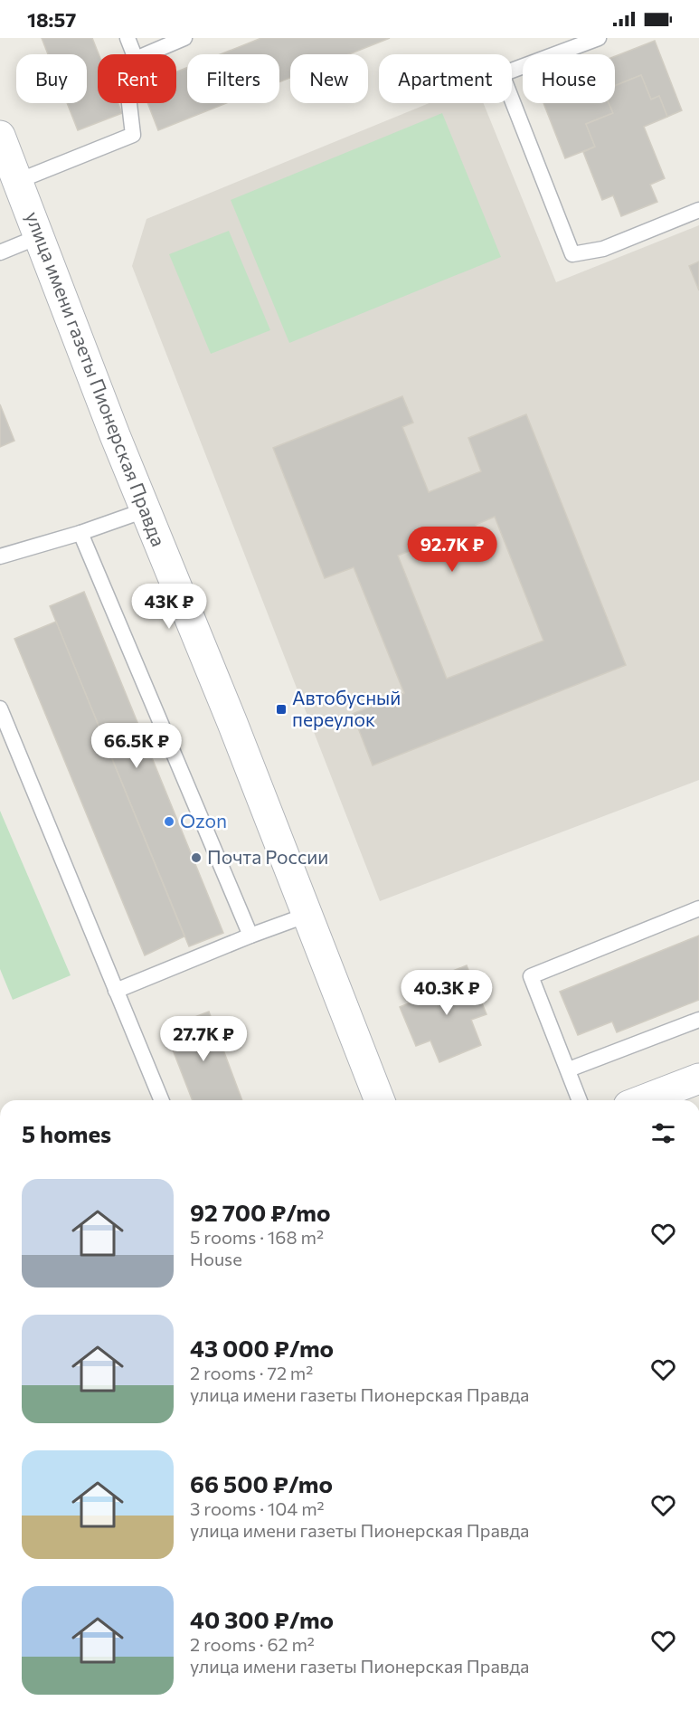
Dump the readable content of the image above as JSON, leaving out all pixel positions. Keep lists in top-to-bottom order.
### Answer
{
  "streets": {
    "street": ["улица имени газеты Пионерская Правда"]
  },
  "places": {
    "transit": ["Автобусный переулок"],
    "other": ["Ozon", "Почта России"]
  },
  "page": {
    "status": "18:57",
    "chip": [
      "Buy",
      "Rent",
      "Filters",
      "New",
      "Apartment",
      "House"
    ],
    "price": [
      "92.7K ₽",
      "43K ₽",
      "66.5K ₽",
      "40.3K ₽",
      "27.7K ₽"
    ],
    "heading": "5 homes",
    "list": [
      {
        "name": "92 700 ₽/mo",
        "note": "5 rooms · 168 m² · House"
      },
      {
        "name": "43 000 ₽/mo",
        "note": "2 rooms · 72 m² · улица имени газеты Пионерская Правда"
      },
      {
        "name": "66 500 ₽/mo",
        "note": "3 rooms · 104 m² · улица имени газеты Пионерская Правда"
      },
      {
        "name": "40 300 ₽/mo",
        "note": "2 rooms · 62 m² · улица имени газеты Пионерская Правда"
      }
    ]
  }
}
